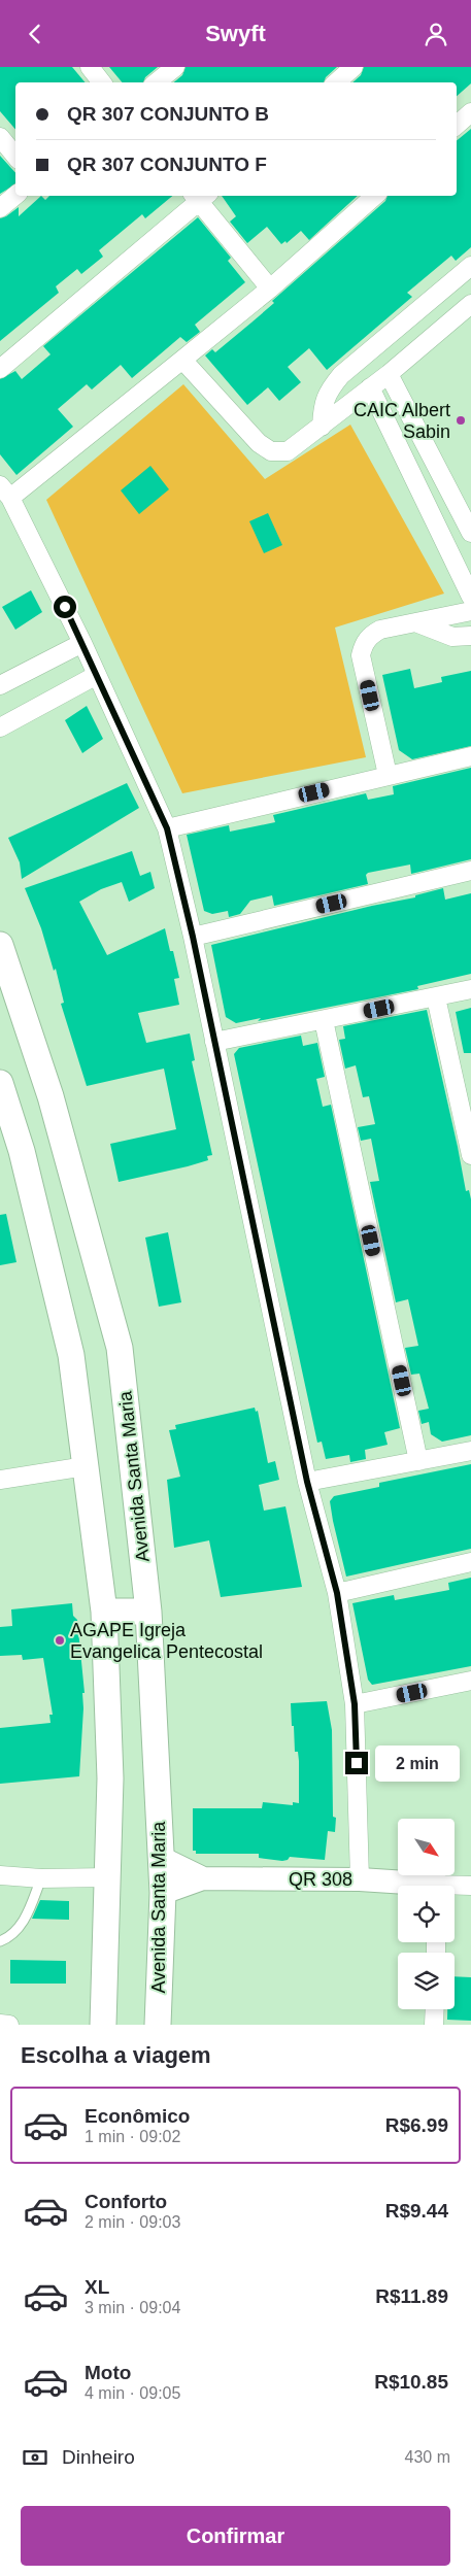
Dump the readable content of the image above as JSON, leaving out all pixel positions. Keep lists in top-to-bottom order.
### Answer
{
  "streets": {
    "main road": ["Avenida Santa Maria"],
    "street": ["QR 308"]
  },
  "crossings": [
    ["Avenida Santa Maria", "QR 308"]
  ],
  "places": ["CAIC Albert Sabin", "AGAPE Igreja Evangelica Pentecostal"],
  "north": "bottom right",
  "page": {
    "header": "Swyft",
    "banner": ["QR 307 CONJUNTO B", "QR 307 CONJUNTO F"],
    "bubble": "2 min",
    "heading": "Escolha a viagem",
    "list": [
      {
        "name": "Econômico",
        "note": "1 min · 09:02",
        "value": "R$6.99"
      },
      {
        "name": "Conforto",
        "note": "2 min · 09:03",
        "value": "R$9.44"
      },
      {
        "name": "XL",
        "note": "3 min · 09:04",
        "value": "R$11.89"
      },
      {
        "name": "Moto",
        "note": "4 min · 09:05",
        "value": "R$10.85"
      }
    ],
    "pay": ["Dinheiro", "430 m"],
    "buttons": "Confirmar"
  }
}
